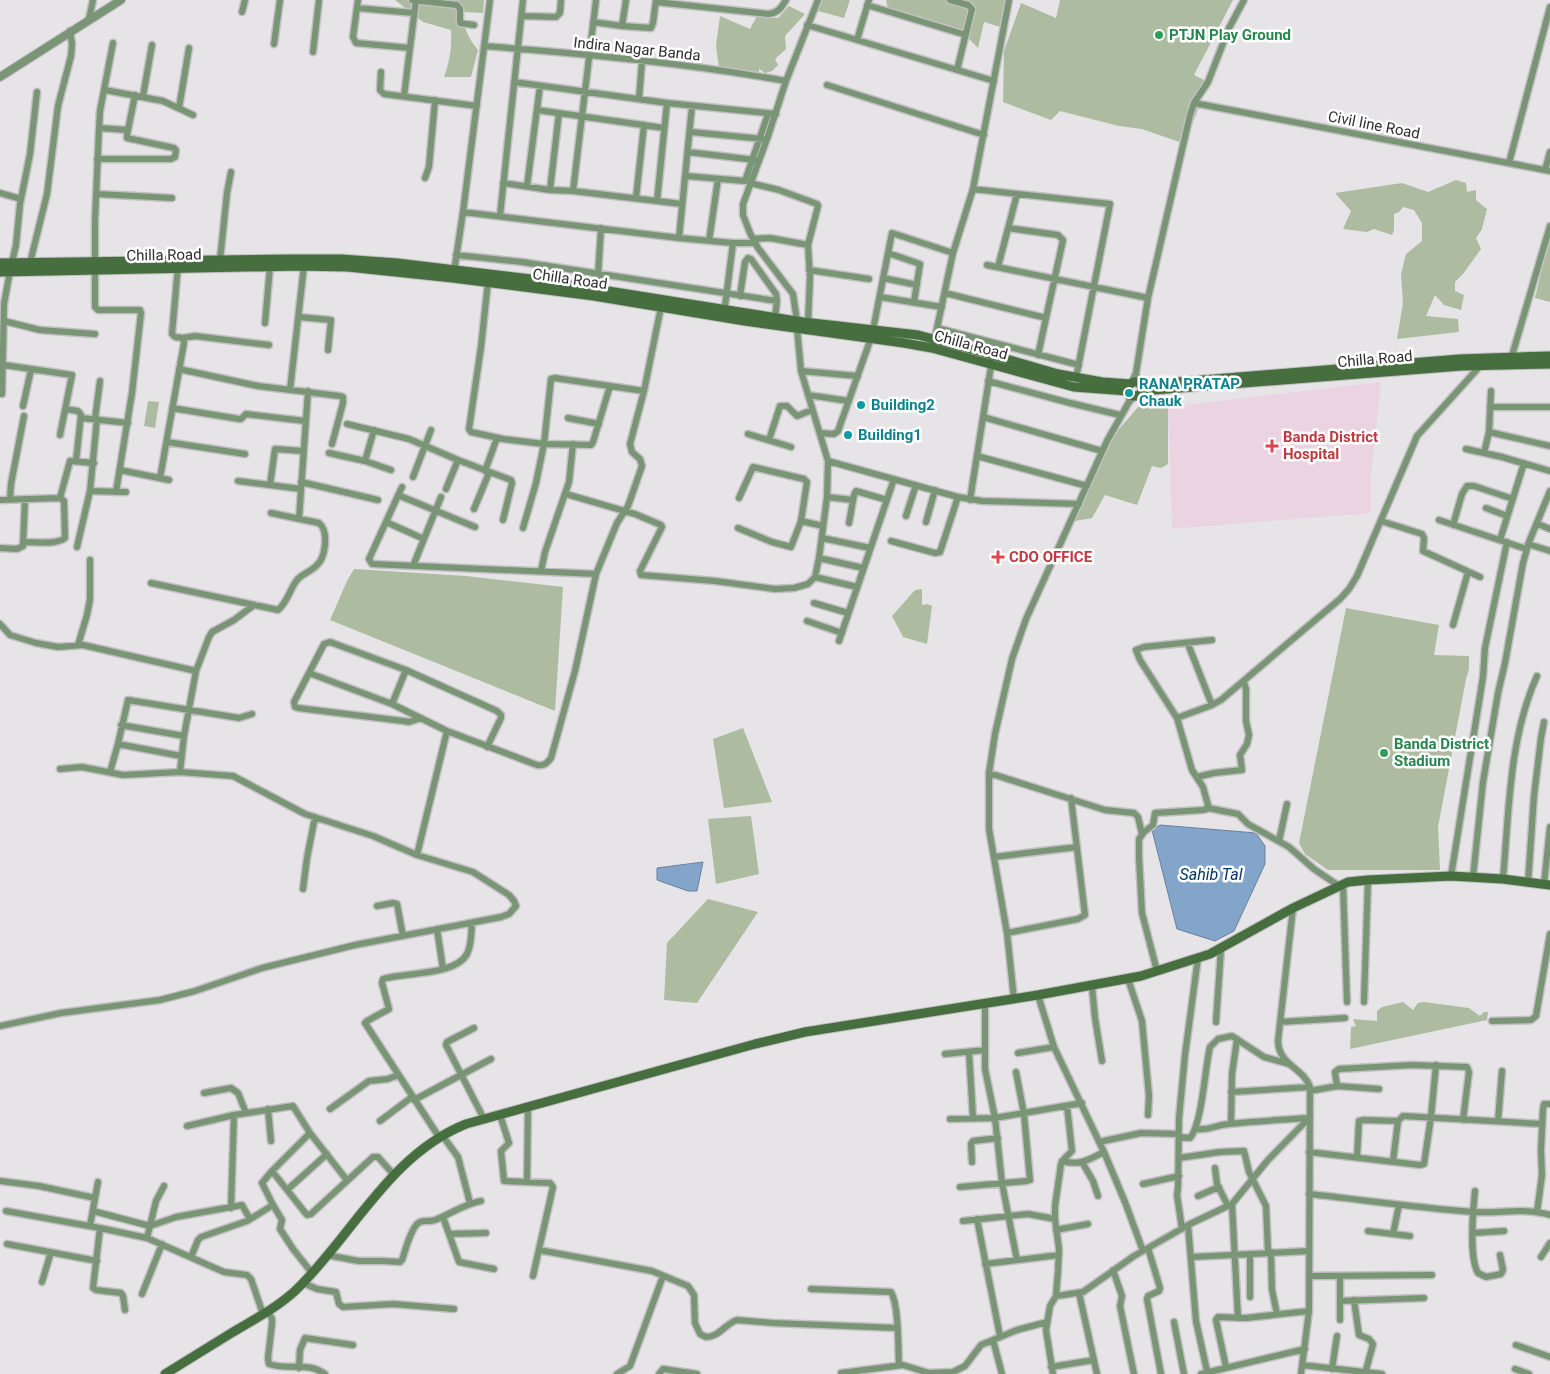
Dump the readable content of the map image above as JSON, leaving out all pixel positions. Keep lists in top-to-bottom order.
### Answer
{
  "streets": {
    "main road": ["Chilla Road"],
    "street": ["Indira Nagar Banda", "Civil line Road"]
  },
  "water": ["Sahib Tal"],
  "places": {
    "other": [
      "PTJN Play Ground",
      "RANA PRATAP Chauk",
      "Building2",
      "Building1",
      "Banda District Stadium"
    ],
    "health": ["Banda District Hospital", "CDO OFFICE"]
  }
}
